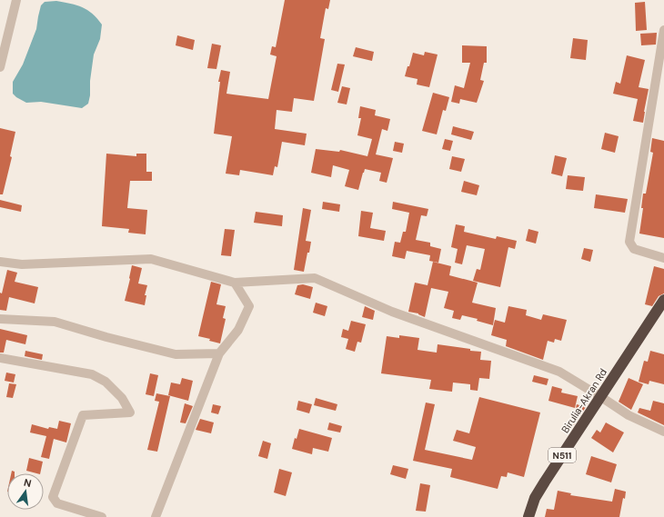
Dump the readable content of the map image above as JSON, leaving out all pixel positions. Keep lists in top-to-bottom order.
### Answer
{
  "streets": {
    "highway": ["Birulia-Akran Rd", "N511"]
  },
  "north": "top"
}
